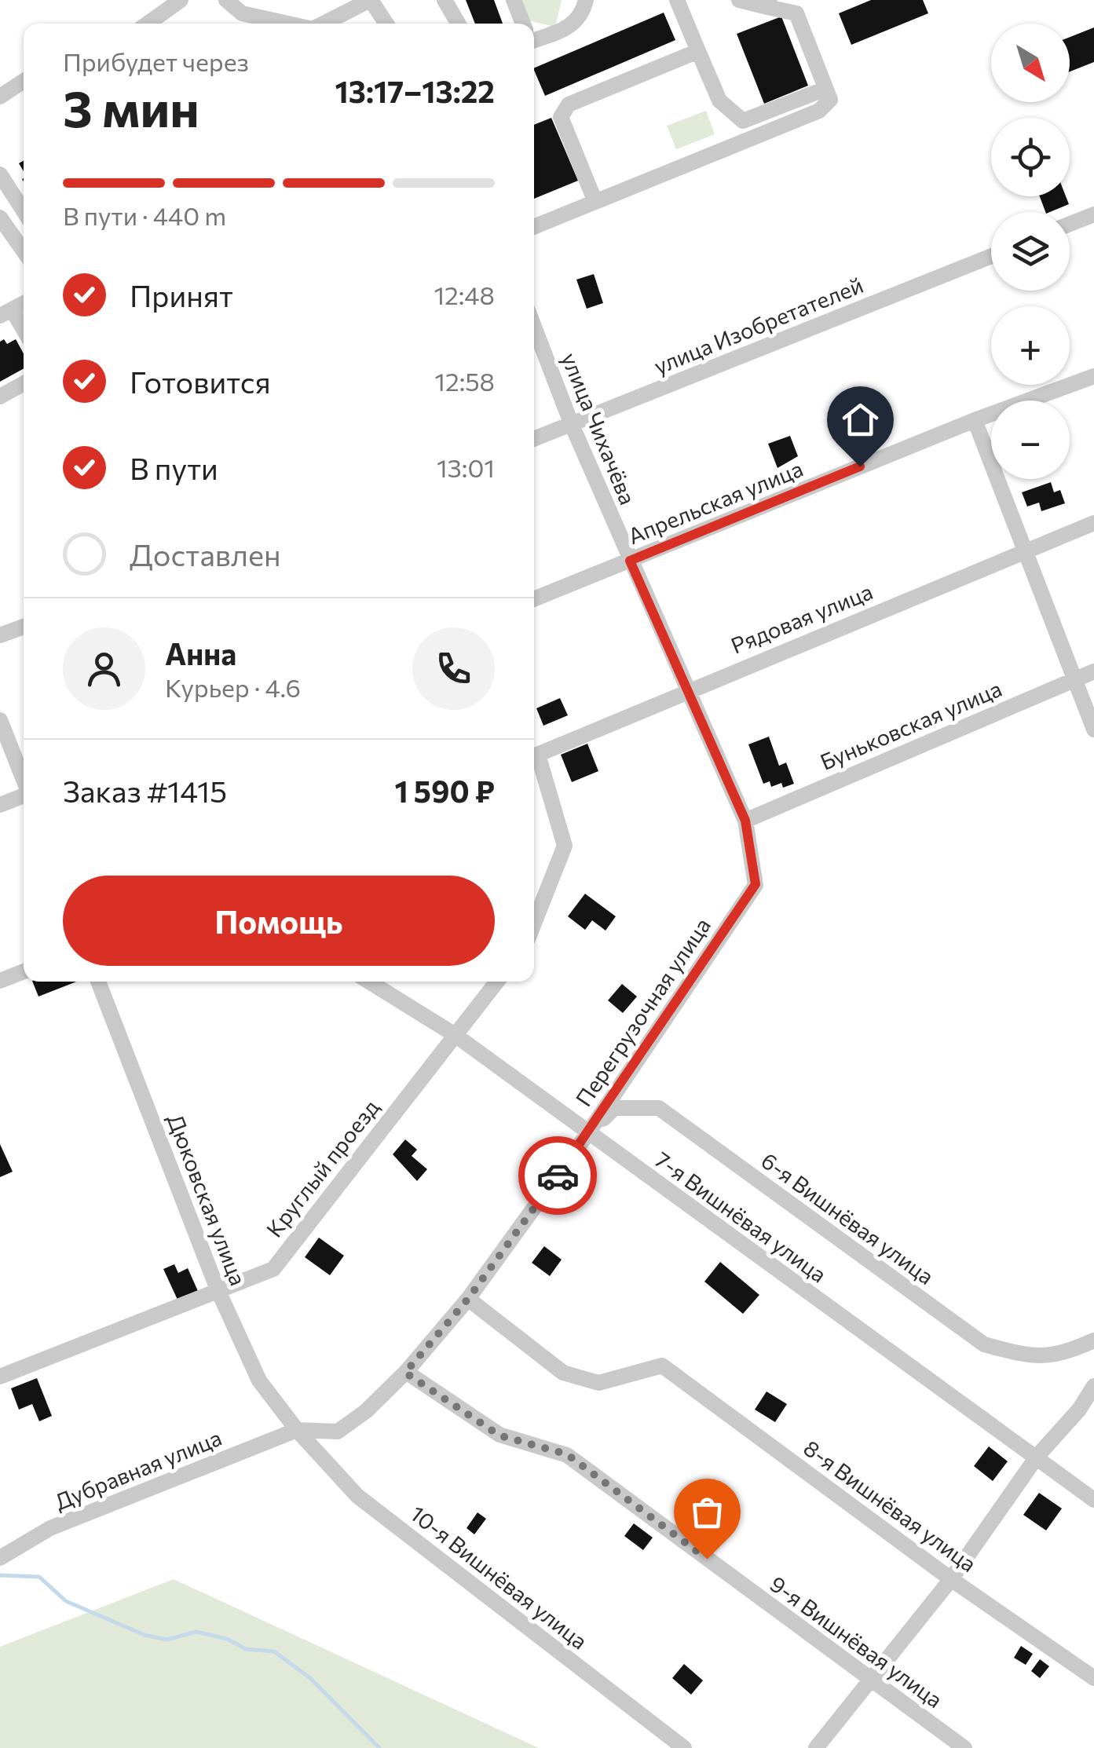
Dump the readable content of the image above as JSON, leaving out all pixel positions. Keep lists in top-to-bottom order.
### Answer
{
  "streets": {
    "street": [
      "улица Изобретателей",
      "улица Чихачёва",
      "Апрельская улица",
      "Рядовая улица",
      "Буньковская улица",
      "Перегрузочная улица",
      "Круглый проезд",
      "Дюковская улица",
      "7-я Вишнёвая улица",
      "6-я Вишнёвая улица",
      "Дубравная улица",
      "8-я Вишнёвая улица",
      "10-я Вишнёвая улица",
      "9-я Вишнёвая улица"
    ]
  },
  "crossings": [
    ["улица Изобретателей", "улица Чихачёва"],
    ["улица Чихачёва", "Апрельская улица"],
    ["улица Чихачёва", "Рядовая улица"],
    ["улица Чихачёва", "Буньковская улица"],
    ["улица Чихачёва", "Перегрузочная улица"],
    ["Буньковская улица", "Перегрузочная улица"],
    ["Перегрузочная улица", "Дюковская улица"],
    ["Перегрузочная улица", "7-я Вишнёвая улица"],
    ["Перегрузочная улица", "6-я Вишнёвая улица"],
    ["Перегрузочная улица", "Дубравная улица"],
    ["Перегрузочная улица", "8-я Вишнёвая улица"],
    ["Перегрузочная улица", "10-я Вишнёвая улица"],
    ["Перегрузочная улица", "9-я Вишнёвая улица"],
    ["Круглый проезд", "Дюковская улица"],
    ["Круглый проезд", "7-я Вишнёвая улица"],
    ["Дюковская улица", "Дубравная улица"],
    ["Дюковская улица", "10-я Вишнёвая улица"],
    ["7-я Вишнёвая улица", "6-я Вишнёвая улица"],
    ["Дубравная улица", "10-я Вишнёвая улица"]
  ],
  "north": "bottom right",
  "page": {
    "map_buttons": ["+", "−"],
    "heading": ["3 мин", "Прибудет через", "13:17–13:22"],
    "panel": [
      "Анна",
      "Курьер · 4.6",
      "Заказ #1415",
      "1 590 ₽"
    ],
    "bar": "В пути · 440 m",
    "list": [
      ["Принят", "12:48"],
      ["Готовится", "12:58"],
      ["В пути", "13:01"],
      "Доставлен"
    ],
    "buttons": "Помощь"
  }
}
